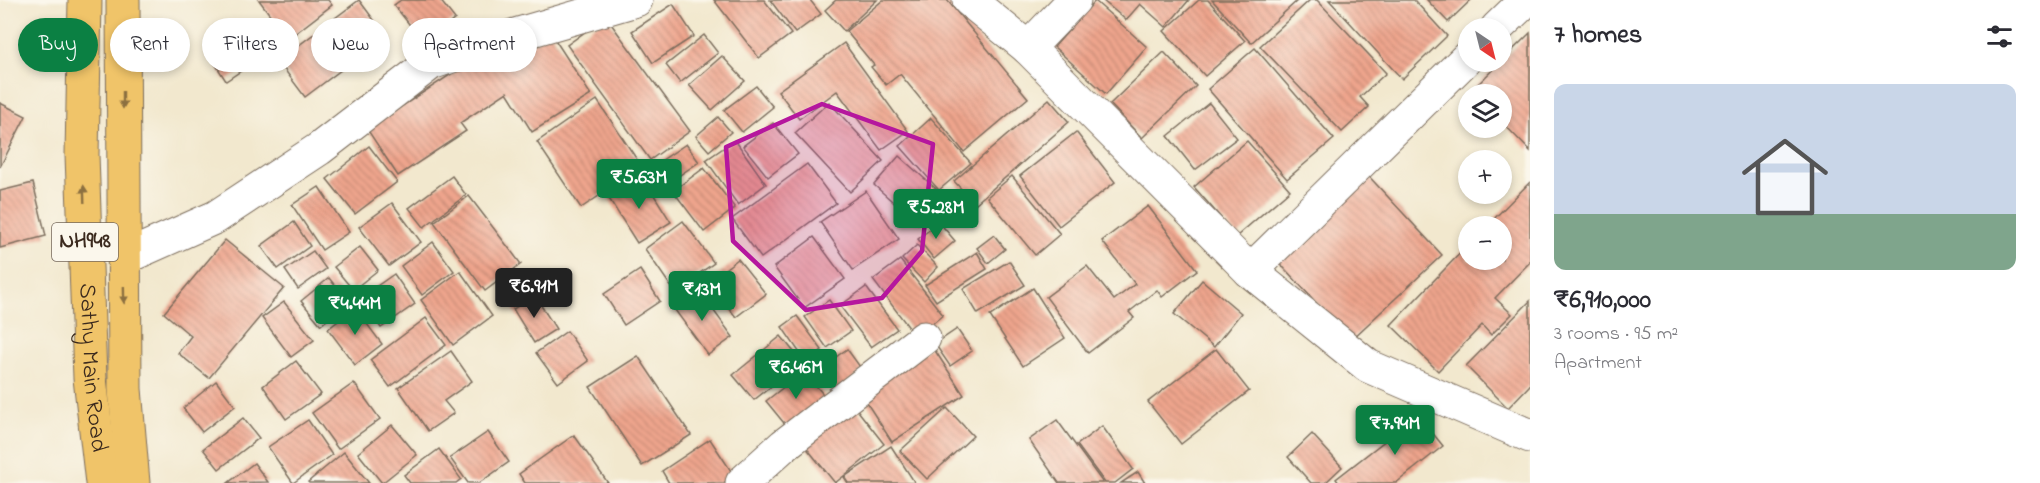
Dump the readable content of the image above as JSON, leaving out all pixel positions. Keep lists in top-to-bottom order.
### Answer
{
  "streets": {
    "highway": ["NH948", "Sathy Main Road"]
  },
  "north": "bottom right",
  "page": {
    "heading": "7 homes",
    "map_buttons": ["+", "−"],
    "chip": [
      "Buy",
      "Rent",
      "Filters",
      "New",
      "Apartment"
    ],
    "list": [
      {
        "name": "₹6,910,000",
        "note": "3 rooms · 95 m² · Apartment"
      }
    ],
    "price": [
      "₹5.63M",
      "₹5.28M",
      "₹6.91M",
      "₹13M",
      "₹4.44M",
      "₹6.46M",
      "₹7.94M"
    ]
  }
}
